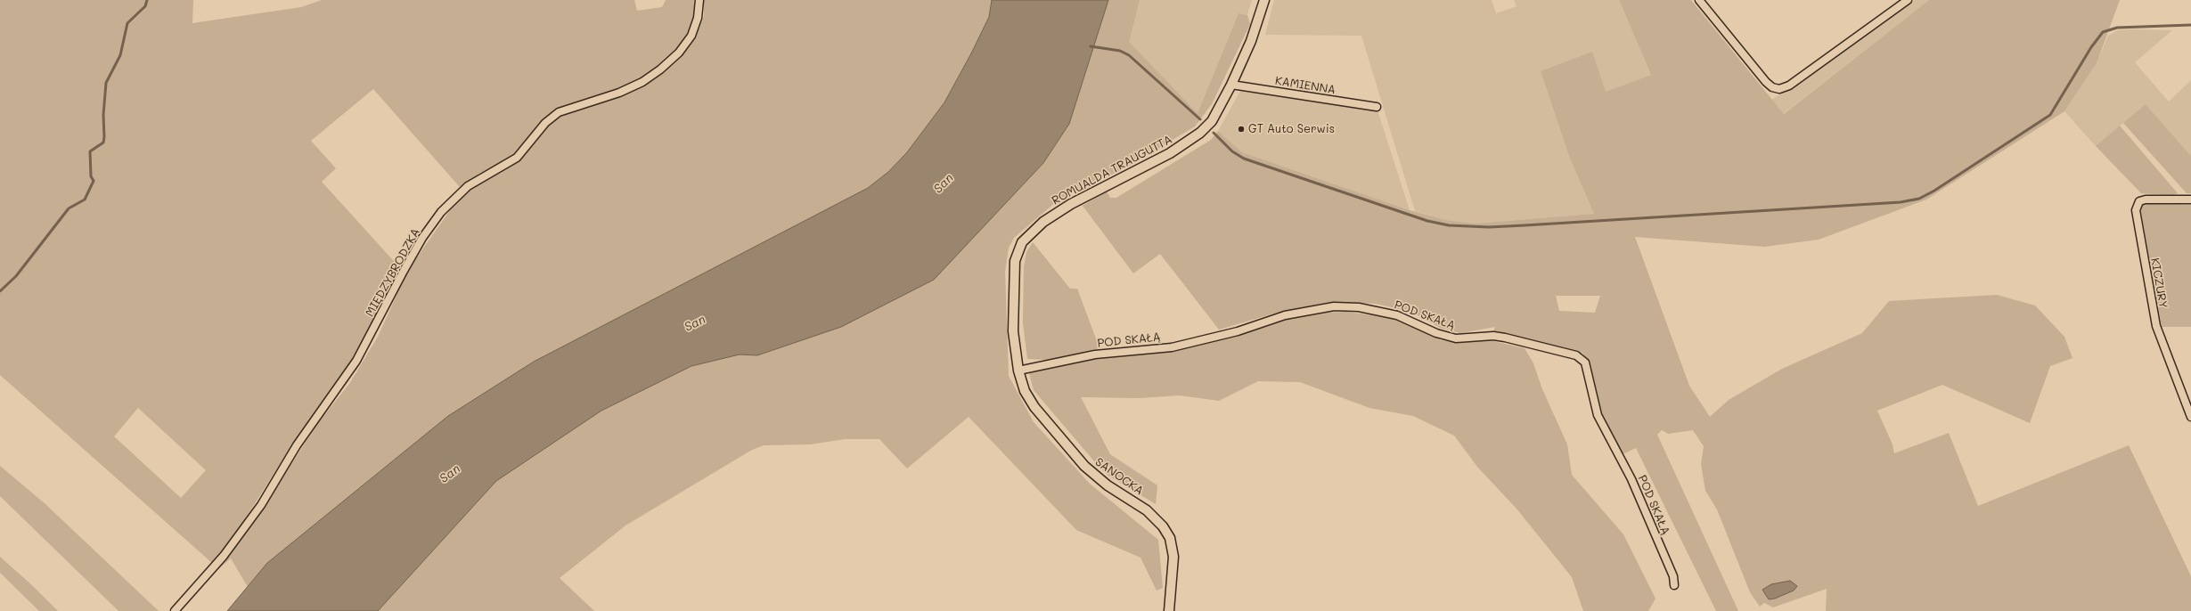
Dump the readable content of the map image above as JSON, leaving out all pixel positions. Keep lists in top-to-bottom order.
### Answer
{
  "streets": {
    "street": [
      "KAMIENNA",
      "ROMUALDA TRAUGUTTA",
      "MIĘDZYBRODZKA",
      "KICZURY",
      "POD SKAŁĄ",
      "SANOCKA"
    ]
  },
  "crossings": [
    ["KAMIENNA", "ROMUALDA TRAUGUTTA"],
    ["ROMUALDA TRAUGUTTA", "POD SKAŁĄ"],
    ["ROMUALDA TRAUGUTTA", "SANOCKA"],
    ["POD SKAŁĄ", "SANOCKA"]
  ],
  "water": ["San"],
  "places": ["GT Auto Serwis"]
}
